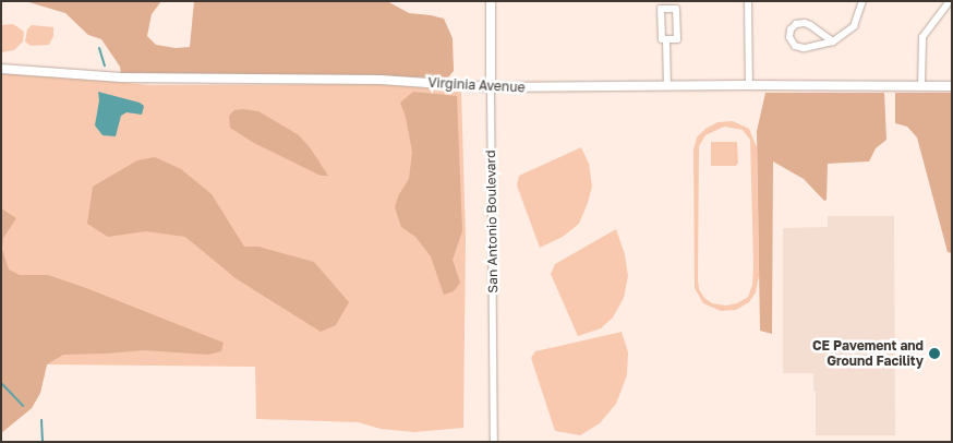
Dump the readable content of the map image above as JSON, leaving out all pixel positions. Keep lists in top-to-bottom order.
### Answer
{
  "streets": {
    "street": ["Virginia Avenue", "San Antonio Boulevard"]
  },
  "crossings": [
    ["Virginia Avenue", "San Antonio Boulevard"]
  ],
  "places": ["CE Pavement and Ground Facility"]
}
